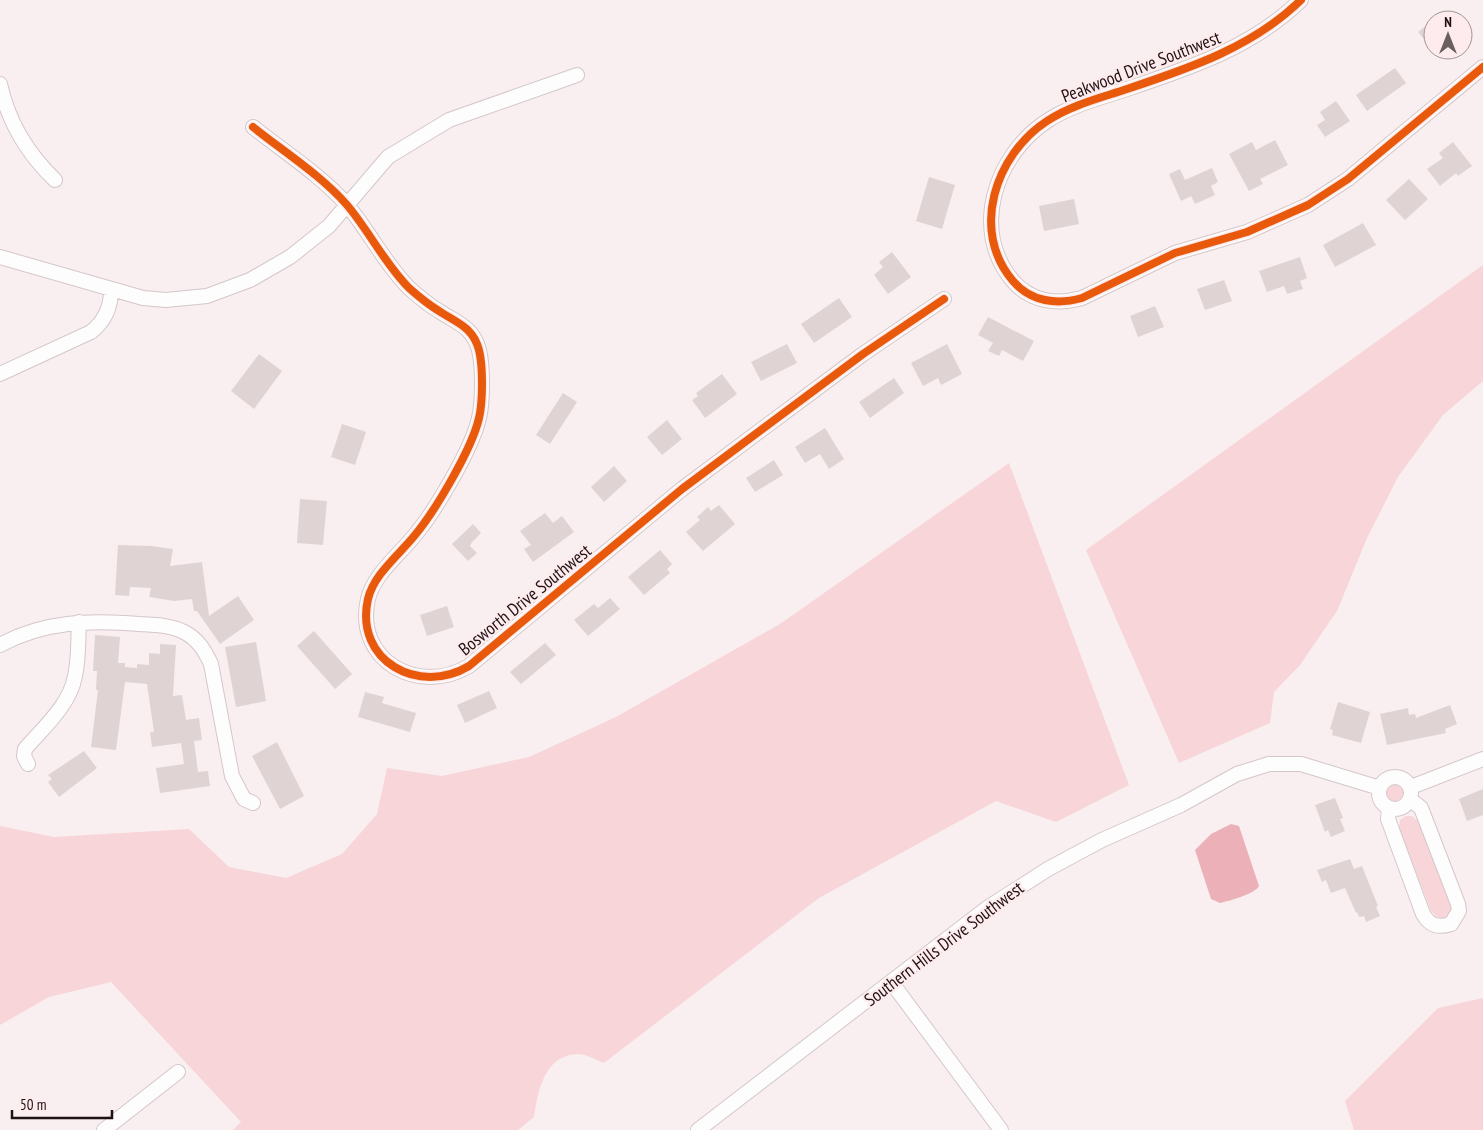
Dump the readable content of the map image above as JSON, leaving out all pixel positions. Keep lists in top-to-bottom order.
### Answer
{
  "streets": {
    "street": ["Peakwood Drive Southwest", "Bosworth Drive Southwest", "Southern Hills Drive Southwest"]
  },
  "scale_bar": "50 m",
  "north": "top"
}
